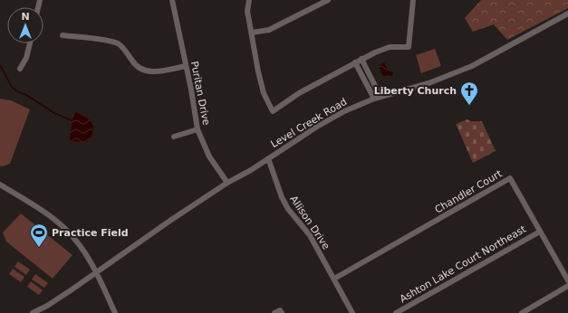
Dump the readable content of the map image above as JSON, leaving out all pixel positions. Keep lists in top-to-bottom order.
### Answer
{
  "streets": {
    "street": [
      "Puritan Drive",
      "Level Creek Road",
      "Chandler Court",
      "Allison Drive",
      "Ashton Lake Court Northeast"
    ]
  },
  "crossings": [
    ["Puritan Drive", "Level Creek Road"],
    ["Level Creek Road", "Allison Drive"],
    ["Chandler Court", "Allison Drive"],
    ["Chandler Court", "Ashton Lake Court Northeast"]
  ],
  "places": {
    "church": ["Liberty Church"],
    "sports": ["Practice Field"]
  },
  "north": "top"
}
